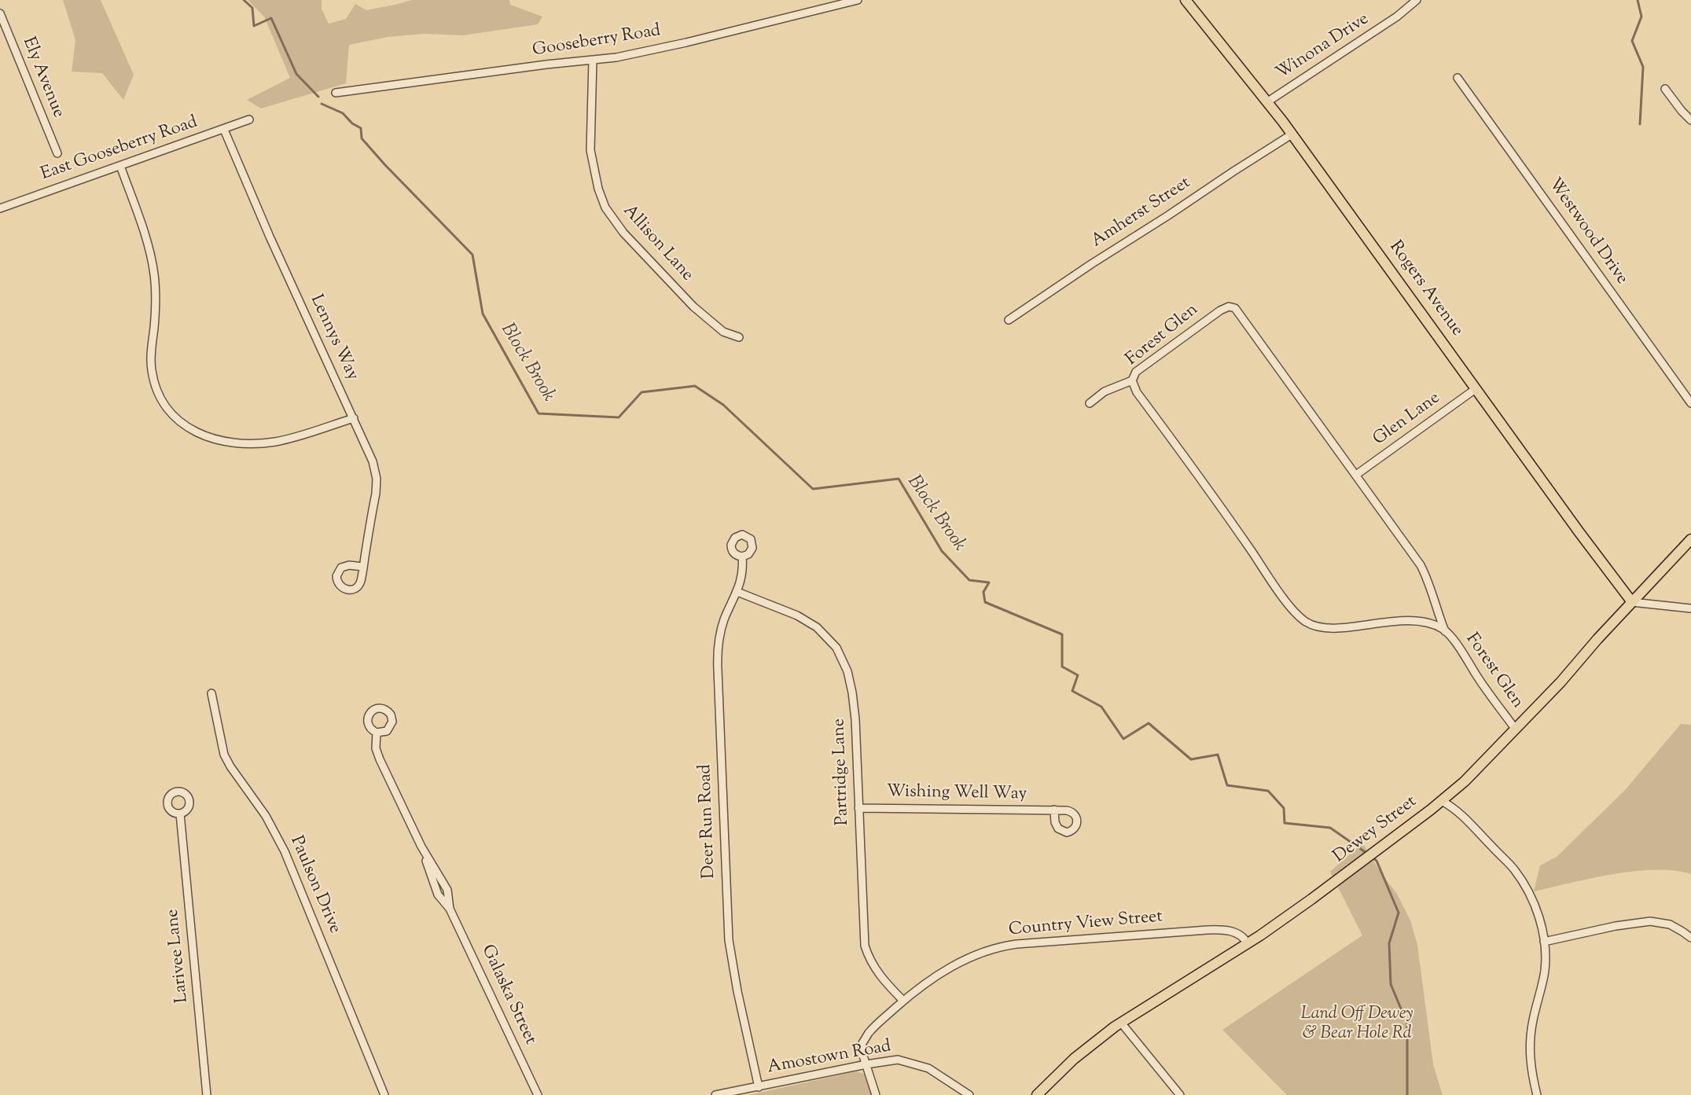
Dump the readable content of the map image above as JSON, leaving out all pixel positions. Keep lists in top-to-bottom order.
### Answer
{
  "streets": {
    "main road": ["Rogers Avenue", "Dewey Street"],
    "street": [
      "Gooseberry Road",
      "Winona Drive",
      "Ely Avenue",
      "East Gooseberry Road",
      "Amherst Street",
      "Westwood Drive",
      "Allison Lane",
      "Forest Glen",
      "Lennys Way",
      "Glen Lane",
      "Partridge Lane",
      "Wishing Well Way",
      "Deer Run Road",
      "Paulson Drive",
      "Country View Street",
      "Larivee Lane",
      "Galaska Street",
      "Amostown Road"
    ]
  },
  "crossings": [
    ["Gooseberry Road", "Allison Lane"],
    ["Winona Drive", "Rogers Avenue"],
    ["East Gooseberry Road", "Lennys Way"],
    ["Amherst Street", "Rogers Avenue"],
    ["Rogers Avenue", "Glen Lane"],
    ["Rogers Avenue", "Dewey Street"],
    ["Forest Glen", "Glen Lane"],
    ["Forest Glen", "Dewey Street"],
    ["Partridge Lane", "Wishing Well Way"],
    ["Partridge Lane", "Deer Run Road"],
    ["Partridge Lane", "Country View Street"],
    ["Deer Run Road", "Amostown Road"],
    ["Dewey Street", "Country View Street"],
    ["Country View Street", "Amostown Road"]
  ],
  "water": ["Block Brook"],
  "parks": ["Land Off Dewey & Bear Hole Rd"]
}
